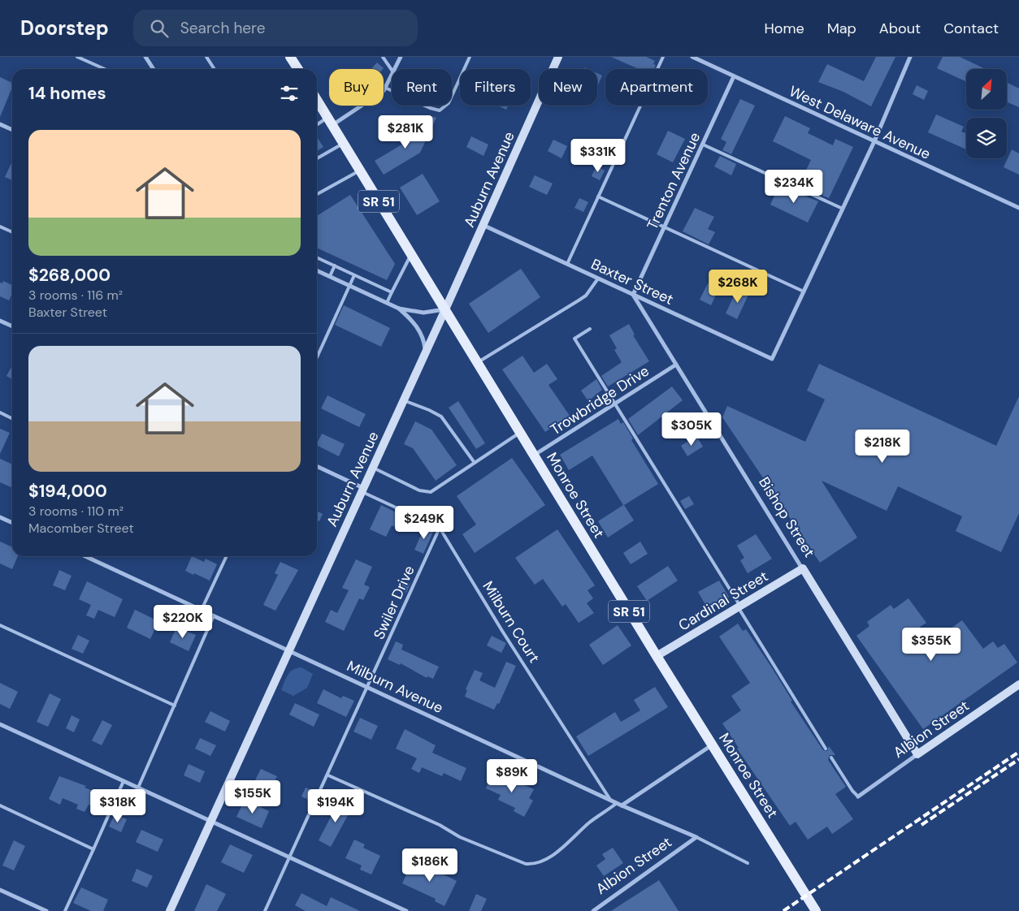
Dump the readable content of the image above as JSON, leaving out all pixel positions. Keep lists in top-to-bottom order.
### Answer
{
  "streets": {
    "main road": ["SR 51", "Monroe Street"],
    "street": [
      "West Delaware Avenue",
      "Auburn Avenue",
      "Trenton Avenue",
      "Baxter Street",
      "Trowbridge Drive",
      "Bishop Street",
      "Cardinal Street",
      "Milburn Avenue",
      "Albion Street"
    ],
    "lane": ["Swiler Drive", "Milburn Court"]
  },
  "crossings": [
    ["West Delaware Avenue", "Trenton Avenue"],
    ["Auburn Avenue", "Baxter Street"],
    ["Auburn Avenue", "Monroe Street"],
    ["Auburn Avenue", "Milburn Avenue"],
    ["Trenton Avenue", "Baxter Street"],
    ["Trenton Avenue", "Bishop Street"],
    ["Baxter Street", "Bishop Street"],
    ["Trowbridge Drive", "Monroe Street"],
    ["Trowbridge Drive", "Bishop Street"],
    ["Monroe Street", "Cardinal Street"],
    ["Bishop Street", "Cardinal Street"],
    ["Bishop Street", "Albion Street"],
    ["Swiler Drive", "Milburn Court"],
    ["Swiler Drive", "Milburn Avenue"],
    ["Milburn Court", "Milburn Avenue"],
    ["Milburn Avenue", "Albion Street"]
  ],
  "north": "top right",
  "page": {
    "header": "Doorstep",
    "search": "Search here",
    "nav": [
      "Home",
      "Map",
      "About",
      "Contact"
    ],
    "chip": [
      "Buy",
      "Rent",
      "Filters",
      "New",
      "Apartment"
    ],
    "heading": "14 homes",
    "price": [
      "$281K",
      "$331K",
      "$234K",
      "$268K",
      "$305K",
      "$218K",
      "$249K",
      "$220K",
      "$355K",
      "$89K",
      "$155K",
      "$318K",
      "$194K",
      "$186K"
    ],
    "list": [
      {
        "name": "$268,000",
        "note": "3 rooms · 116 m² · Baxter Street"
      },
      {
        "name": "$194,000",
        "note": "3 rooms · 110 m² · Macomber Street"
      }
    ]
  }
}
